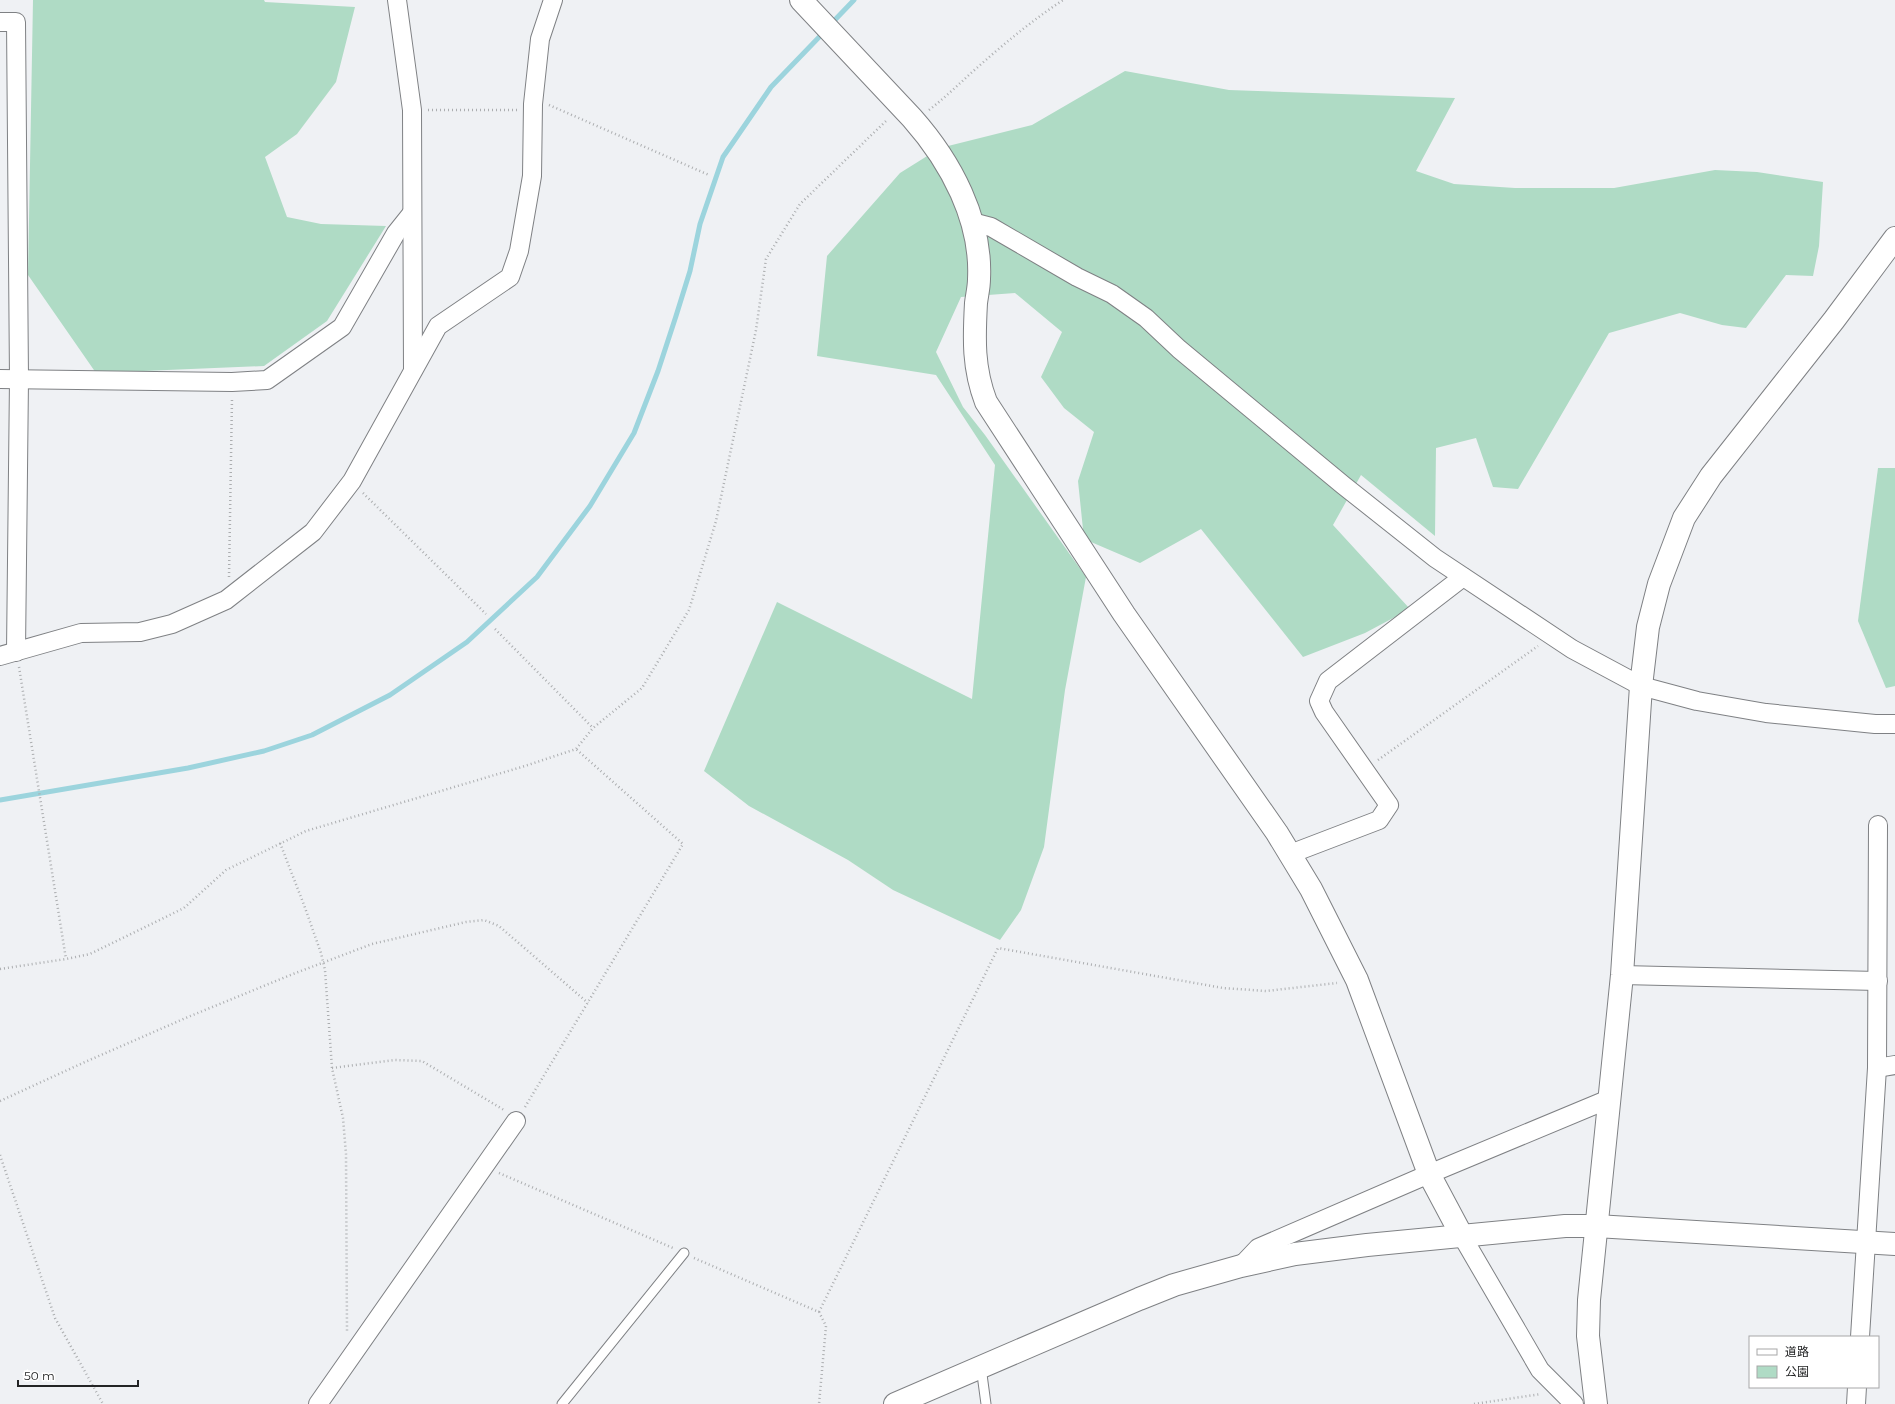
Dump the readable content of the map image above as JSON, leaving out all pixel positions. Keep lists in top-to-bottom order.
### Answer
{
  "legend": ["道路", "公園"],
  "scale_bar": "50 m"
}
